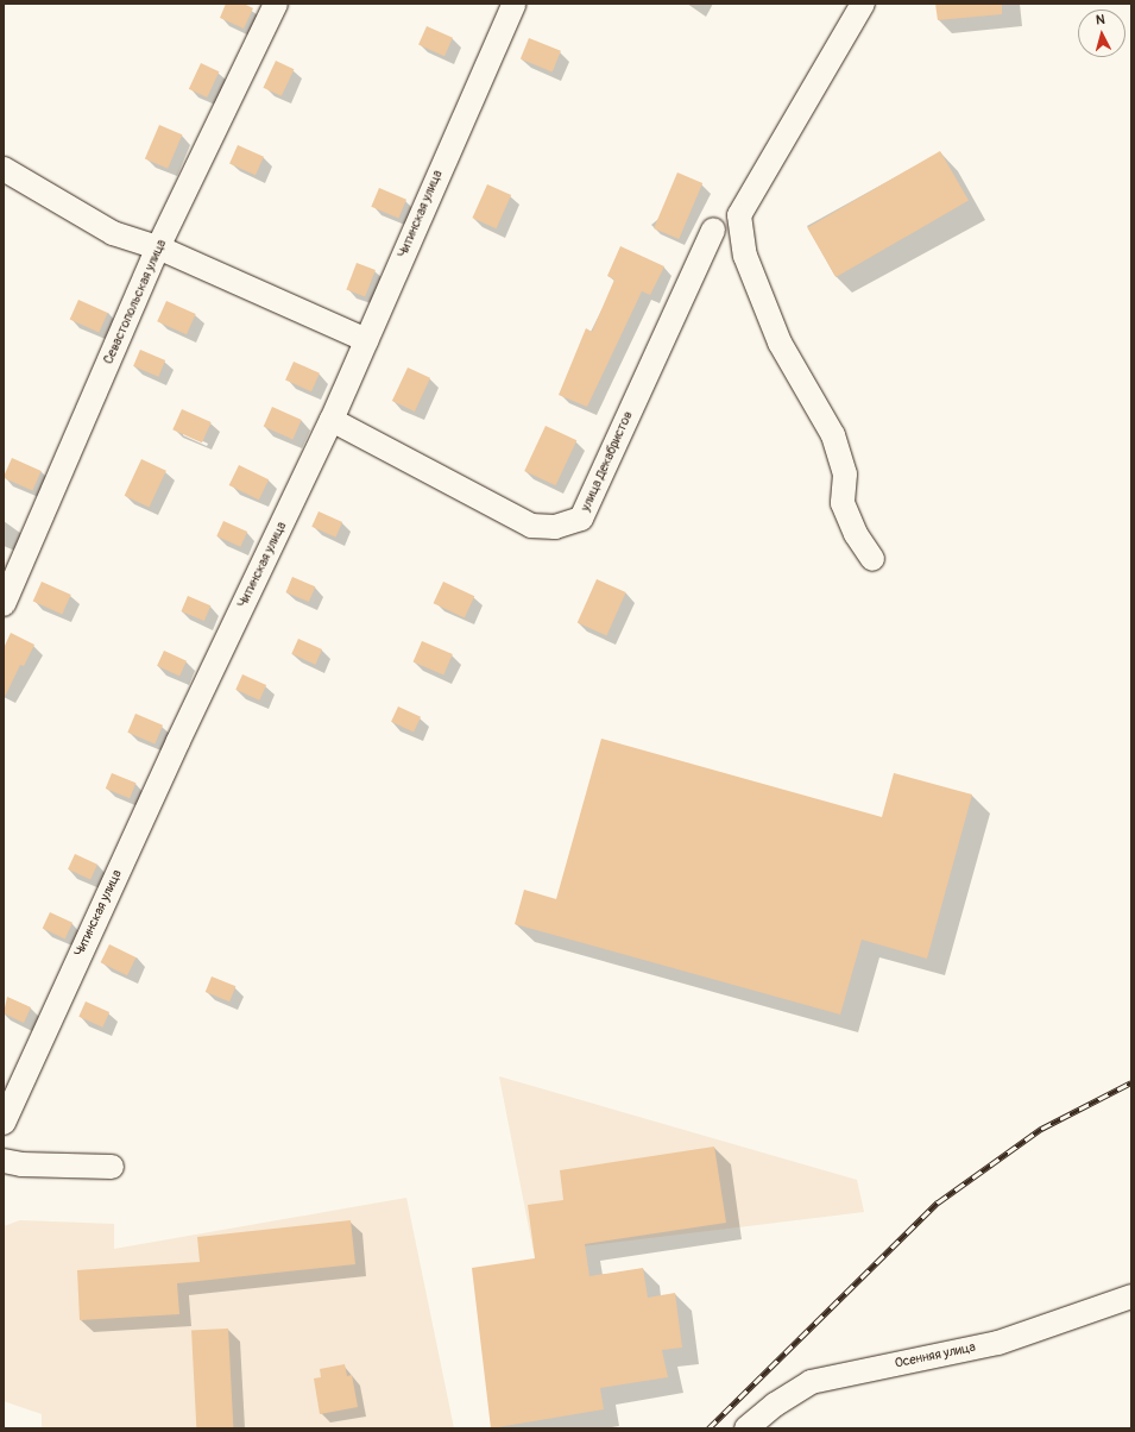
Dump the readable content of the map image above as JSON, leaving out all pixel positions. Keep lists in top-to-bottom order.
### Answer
{
  "streets": {
    "street": [
      "Читинская улица",
      "Севастопольская улица",
      "улица Декабристов",
      "Осенняя улица"
    ]
  },
  "crossings": [
    ["Читинская улица", "улица Декабристов"]
  ],
  "north": "top"
}
